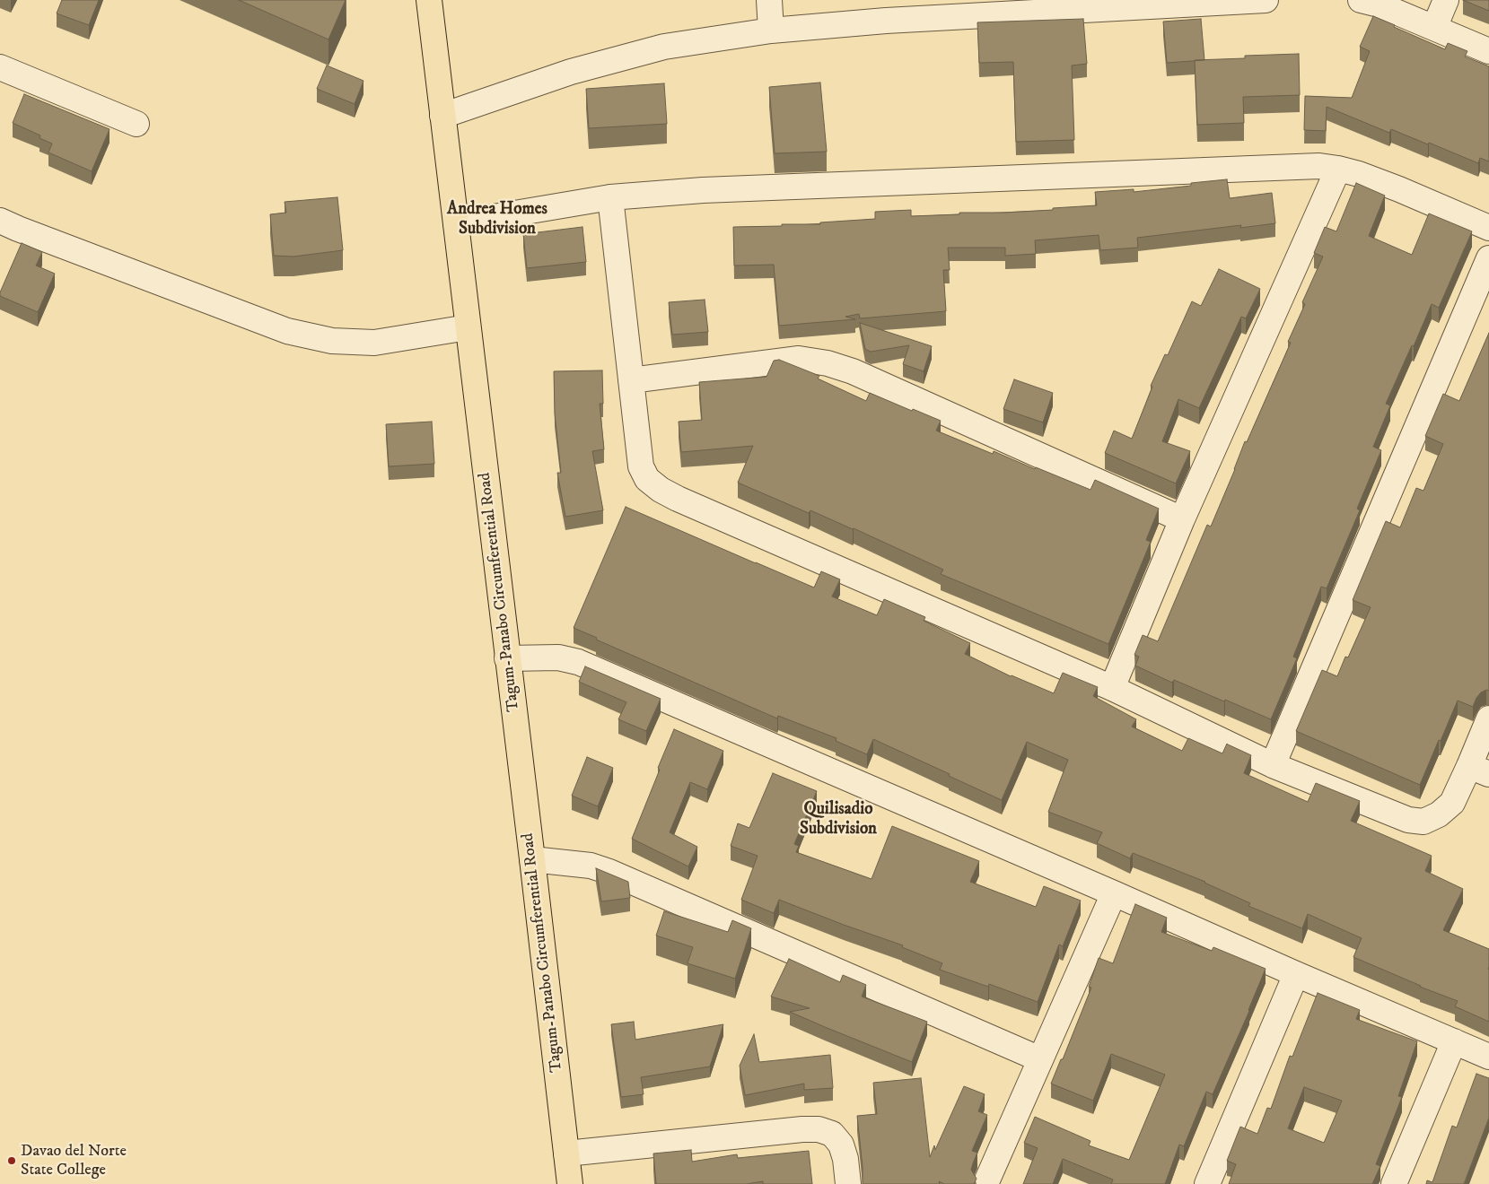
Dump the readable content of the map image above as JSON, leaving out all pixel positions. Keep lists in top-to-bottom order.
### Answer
{
  "streets": {
    "main road": ["Tagum-Panabo Circumferential Road"]
  },
  "districts": ["Andrea Homes Subdivision", "Quilisadio Subdivision"],
  "places": ["Davao del Norte State College"]
}
